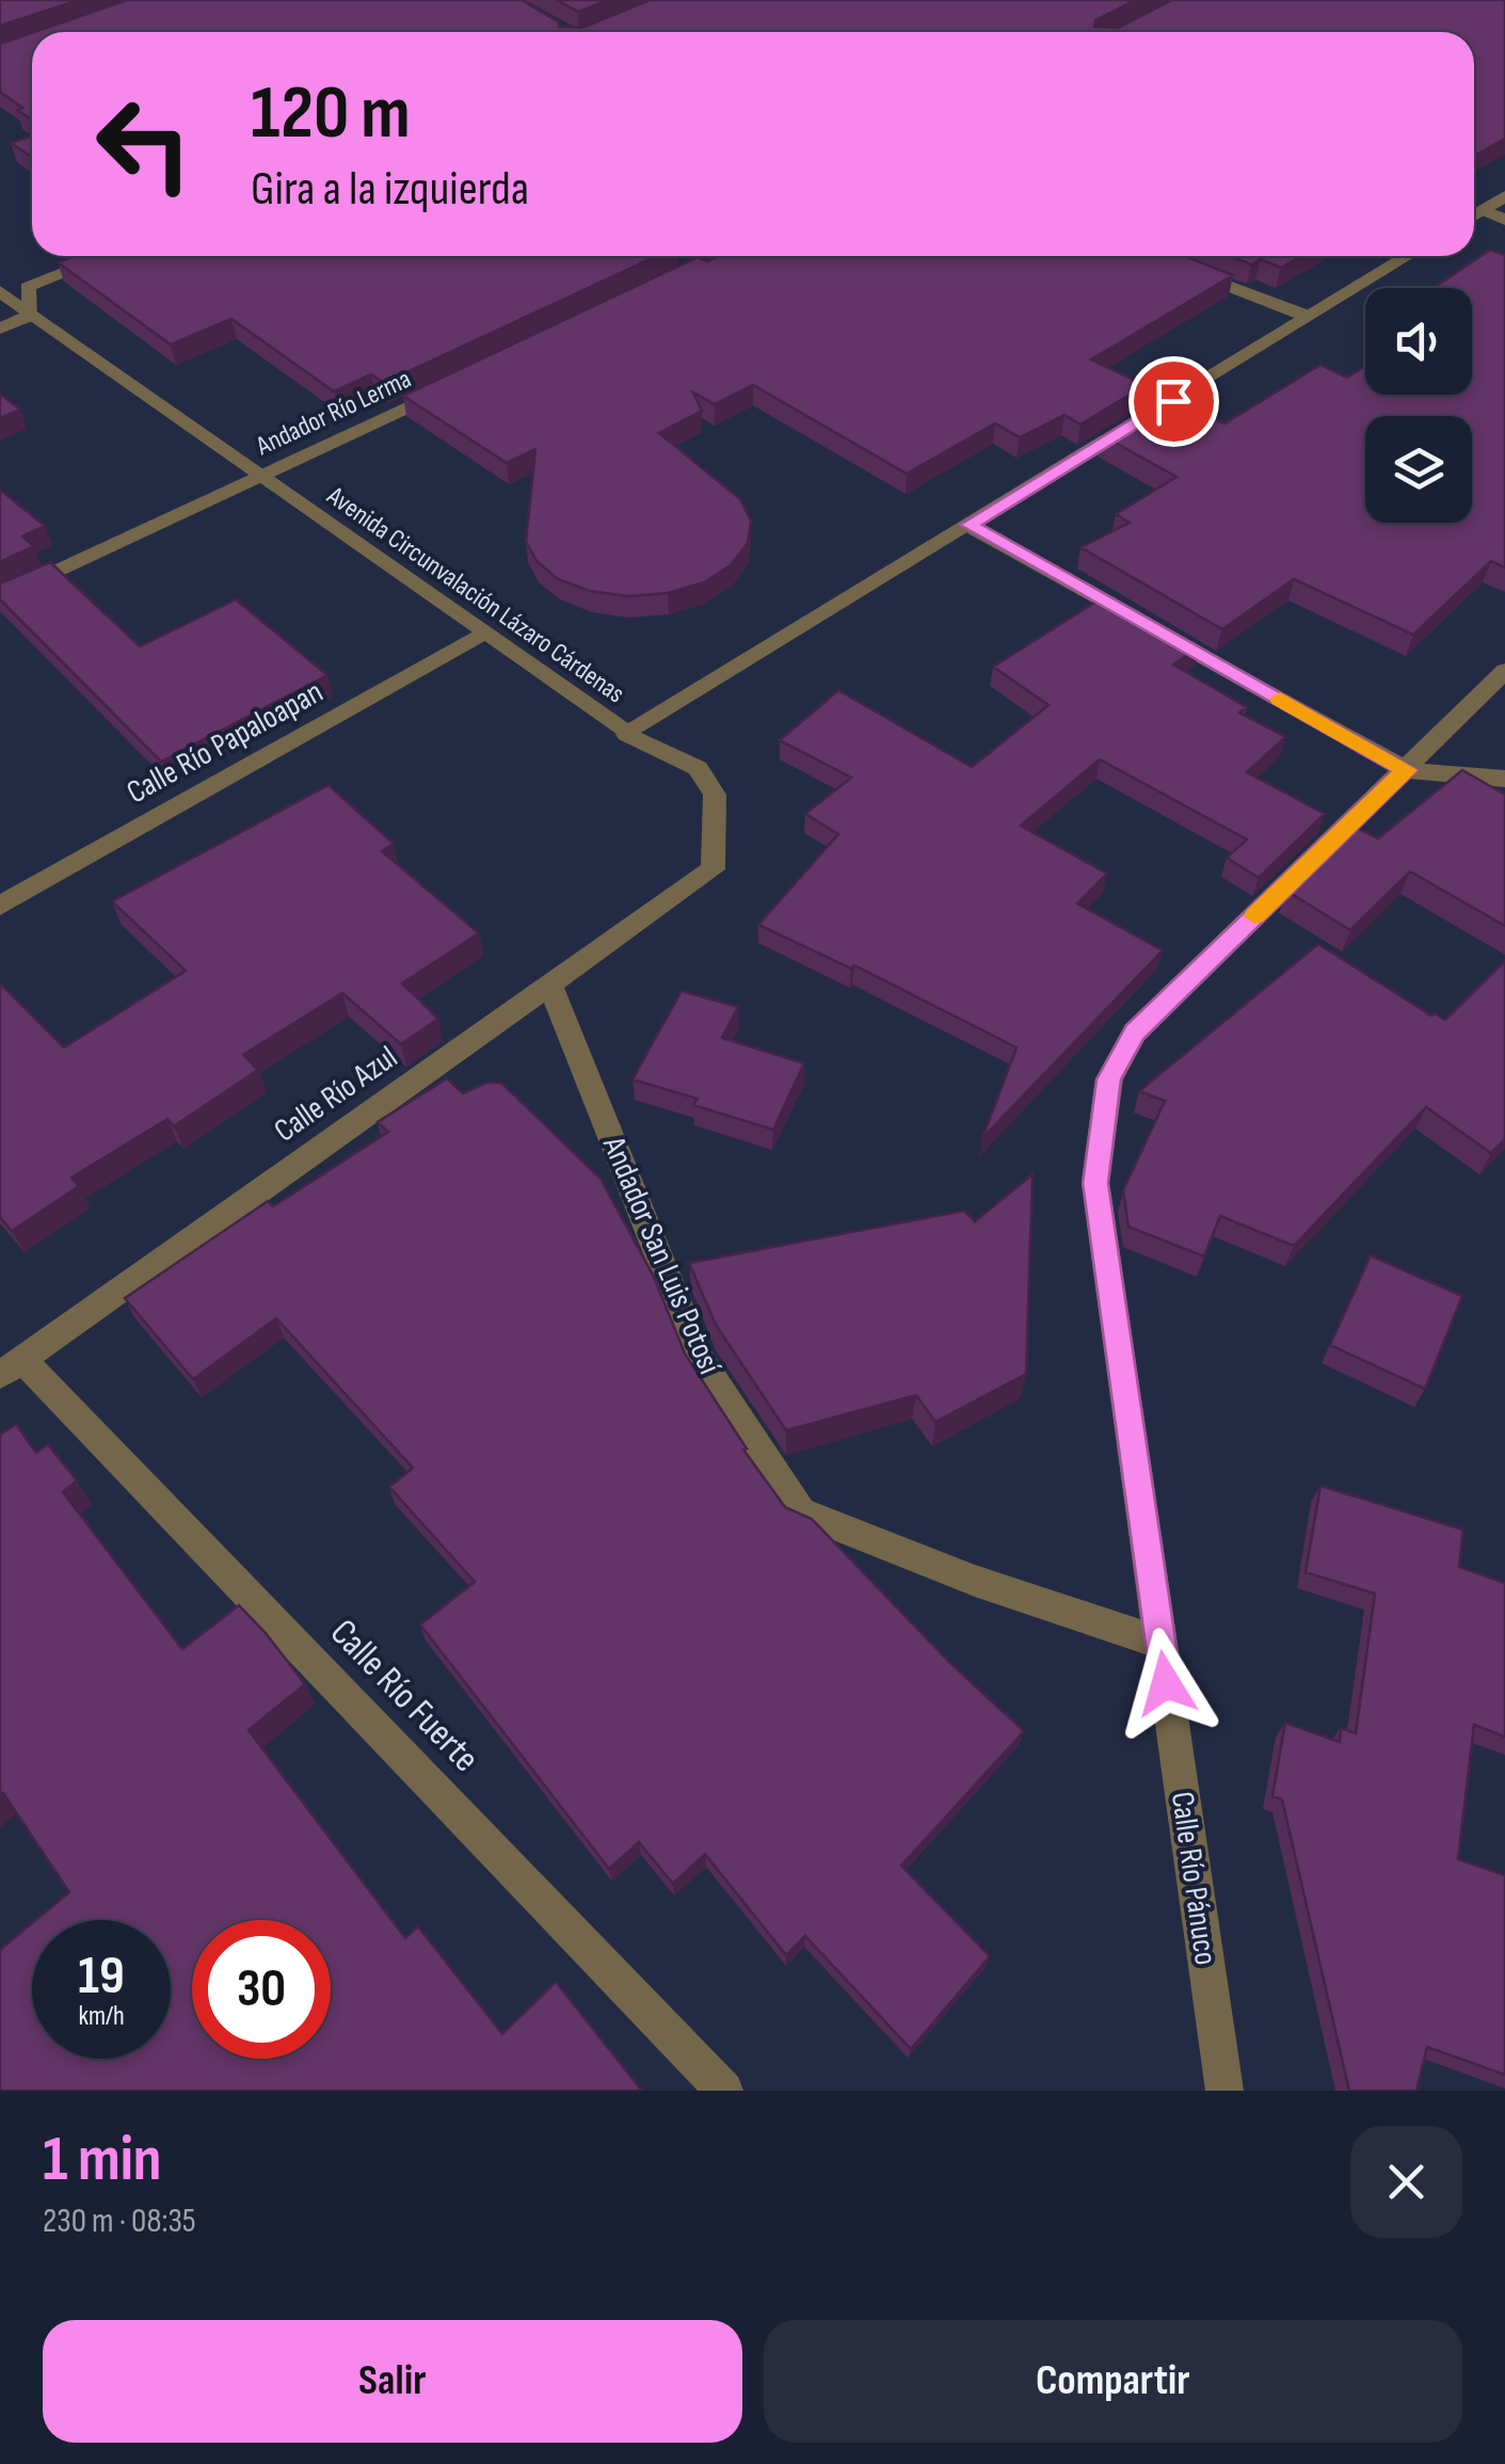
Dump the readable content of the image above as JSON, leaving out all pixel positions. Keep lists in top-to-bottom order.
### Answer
{
  "streets": {
    "street": [
      "Andador Río Lerma",
      "Avenida Circunvalación Lázaro Cárdenas",
      "Calle Río Papaloapan",
      "Calle Río Azul",
      "Andador San Luis Potosí",
      "Calle Río Fuerte",
      "Calle Río Pánuco"
    ]
  },
  "crossings": [
    ["Andador Río Lerma", "Avenida Circunvalación Lázaro Cárdenas"],
    ["Avenida Circunvalación Lázaro Cárdenas", "Calle Río Papaloapan"],
    ["Avenida Circunvalación Lázaro Cárdenas", "Calle Río Azul"],
    ["Calle Río Azul", "Andador San Luis Potosí"],
    ["Calle Río Azul", "Calle Río Fuerte"],
    ["Andador San Luis Potosí", "Calle Río Pánuco"]
  ],
  "page": {
    "turn": ["120 m", "Gira a la izquierda"],
    "speed": "19 km/h",
    "limit": "30",
    "heading": ["1 min", "230 m · 08:35"],
    "buttons": ["Salir", "Compartir"]
  }
}
